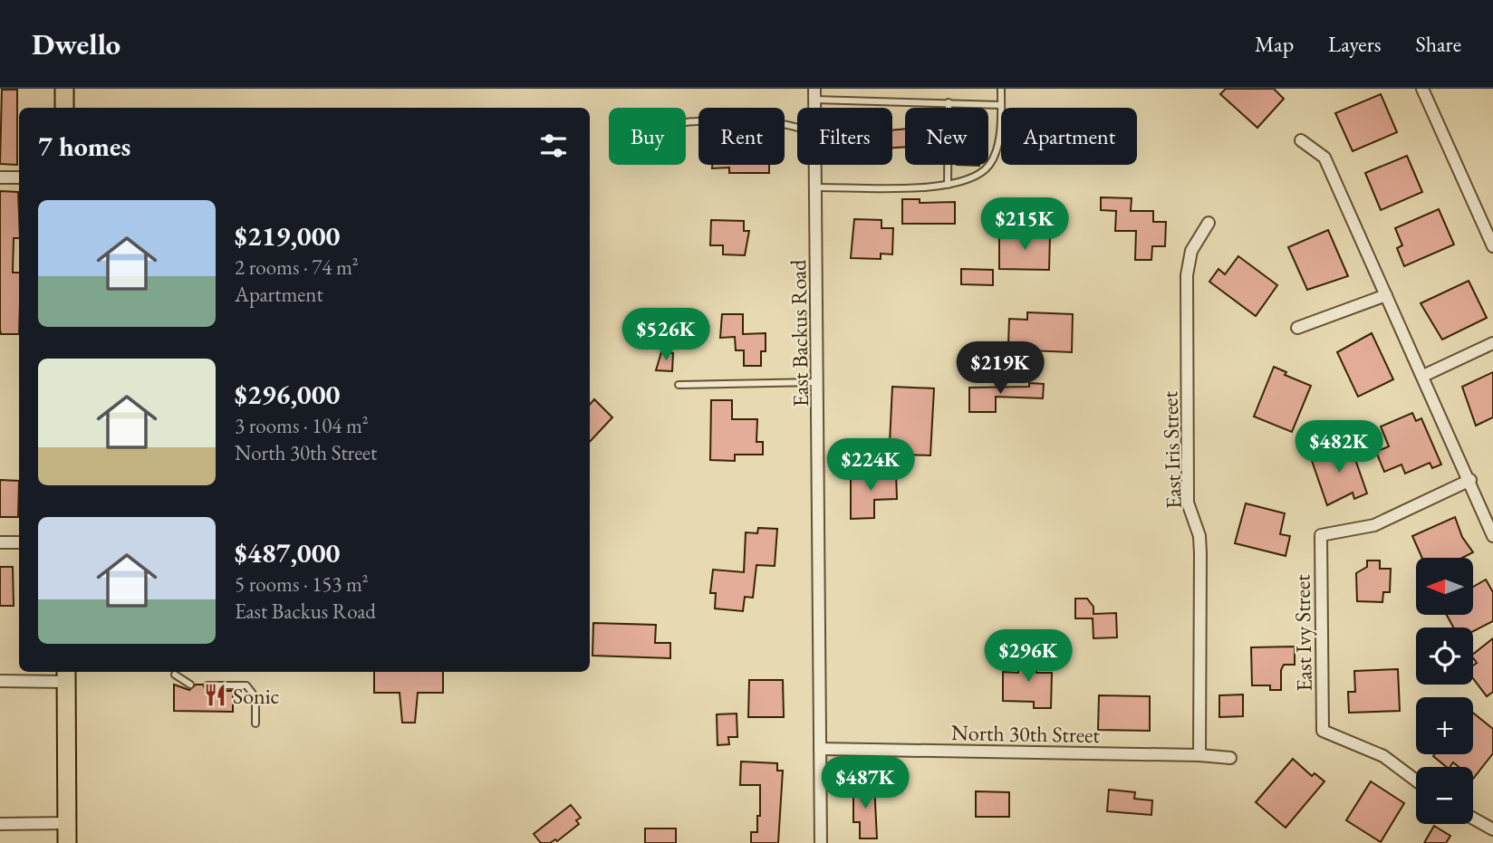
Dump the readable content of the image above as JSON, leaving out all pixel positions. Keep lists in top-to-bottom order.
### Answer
{
  "streets": {
    "street": [
      "East Backus Road",
      "East Iris Street",
      "East Ivy Street",
      "North 30th Street"
    ]
  },
  "crossings": [
    ["East Backus Road", "North 30th Street"],
    ["East Iris Street", "North 30th Street"]
  ],
  "places": {
    "restaurant": ["Sonic"]
  },
  "north": "left",
  "page": {
    "header": "Dwello",
    "nav": ["Map", "Layers", "Share"],
    "chip": [
      "Buy",
      "Rent",
      "Filters",
      "New",
      "Apartment"
    ],
    "heading": "7 homes",
    "list": [
      {
        "name": "$219,000",
        "note": "2 rooms · 74 m² · Apartment"
      },
      {
        "name": "$296,000",
        "note": "3 rooms · 104 m² · North 30th Street"
      },
      {
        "name": "$487,000",
        "note": "5 rooms · 153 m² · East Backus Road"
      }
    ],
    "price": [
      "$215K",
      "$526K",
      "$219K",
      "$482K",
      "$224K",
      "$296K",
      "$487K"
    ],
    "map_buttons": ["+", "−"]
  }
}
